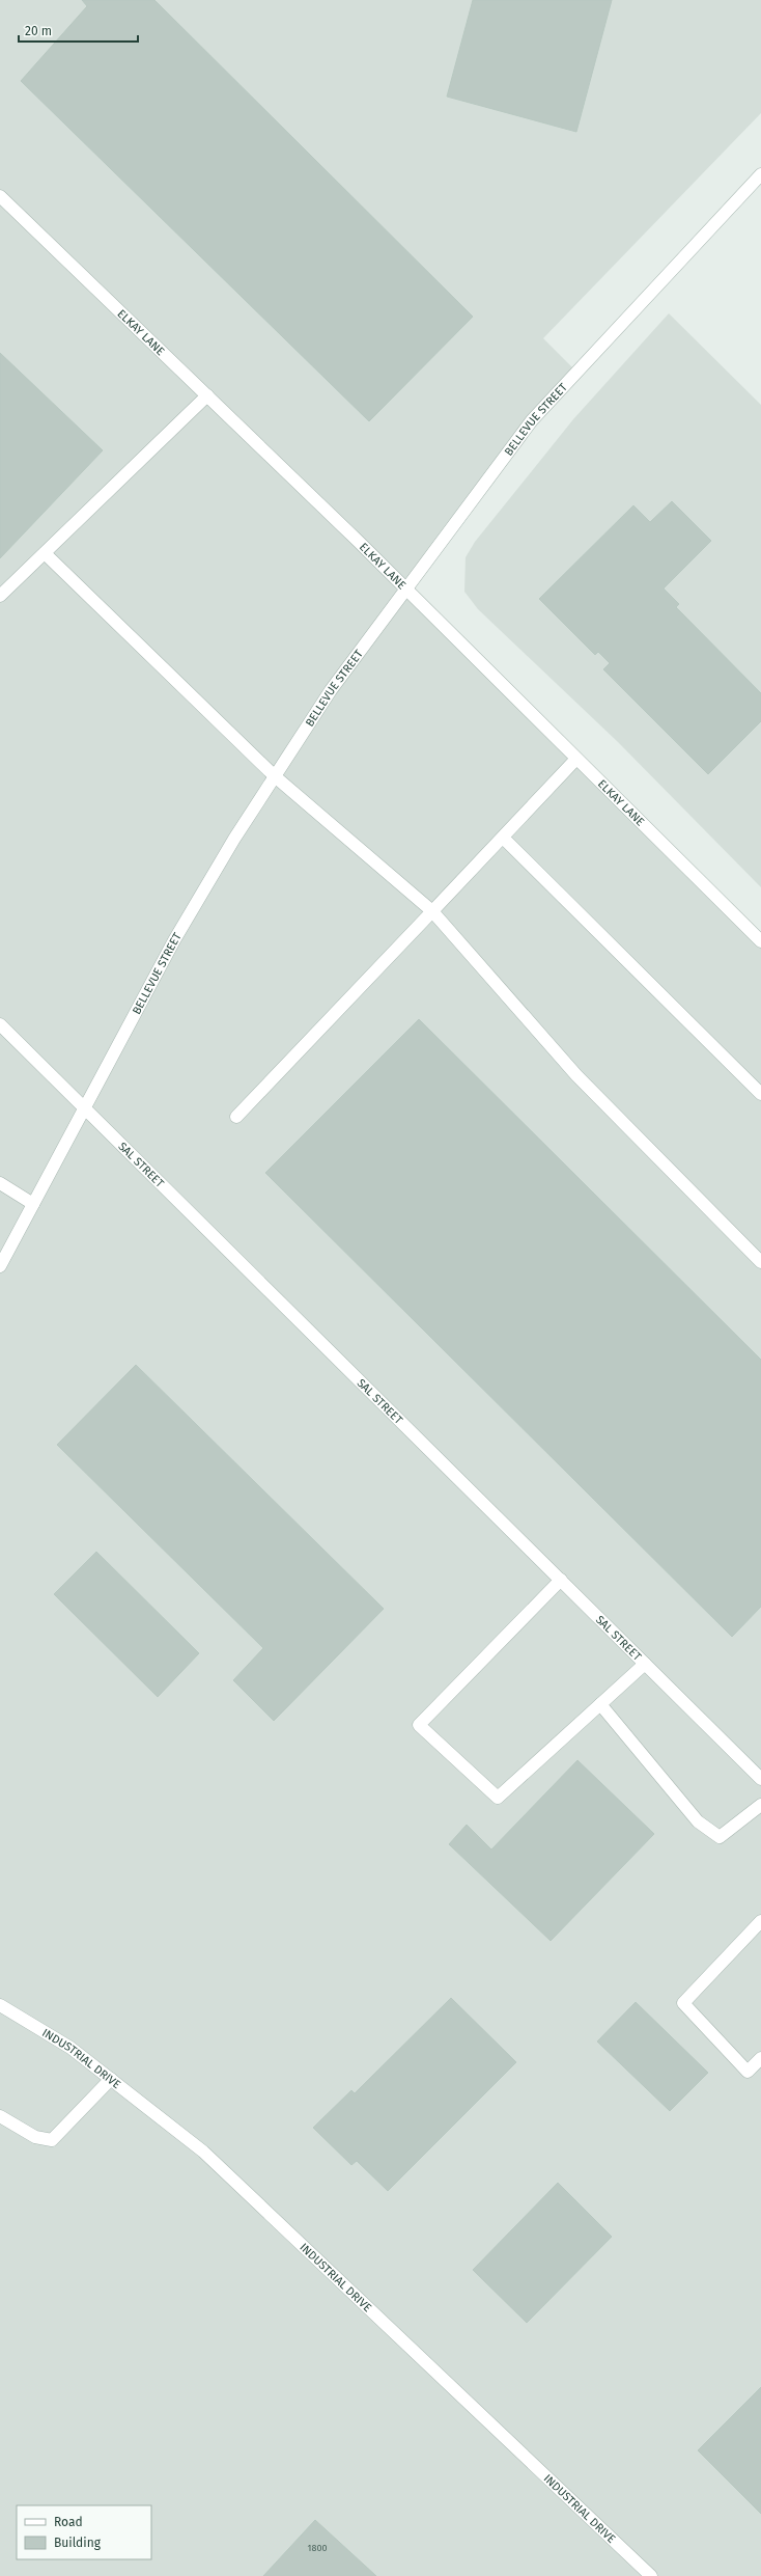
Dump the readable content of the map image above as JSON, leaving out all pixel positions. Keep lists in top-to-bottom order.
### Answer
{
  "streets": {
    "street": [
      "ELKAY LANE",
      "BELLEVUE STREET",
      "SAL STREET",
      "INDUSTRIAL DRIVE"
    ]
  },
  "crossings": [
    ["ELKAY LANE", "BELLEVUE STREET"],
    ["BELLEVUE STREET", "SAL STREET"]
  ],
  "house_numbers": ["1800"],
  "legend": ["Road", "Building"],
  "scale_bar": "20 m"
}
